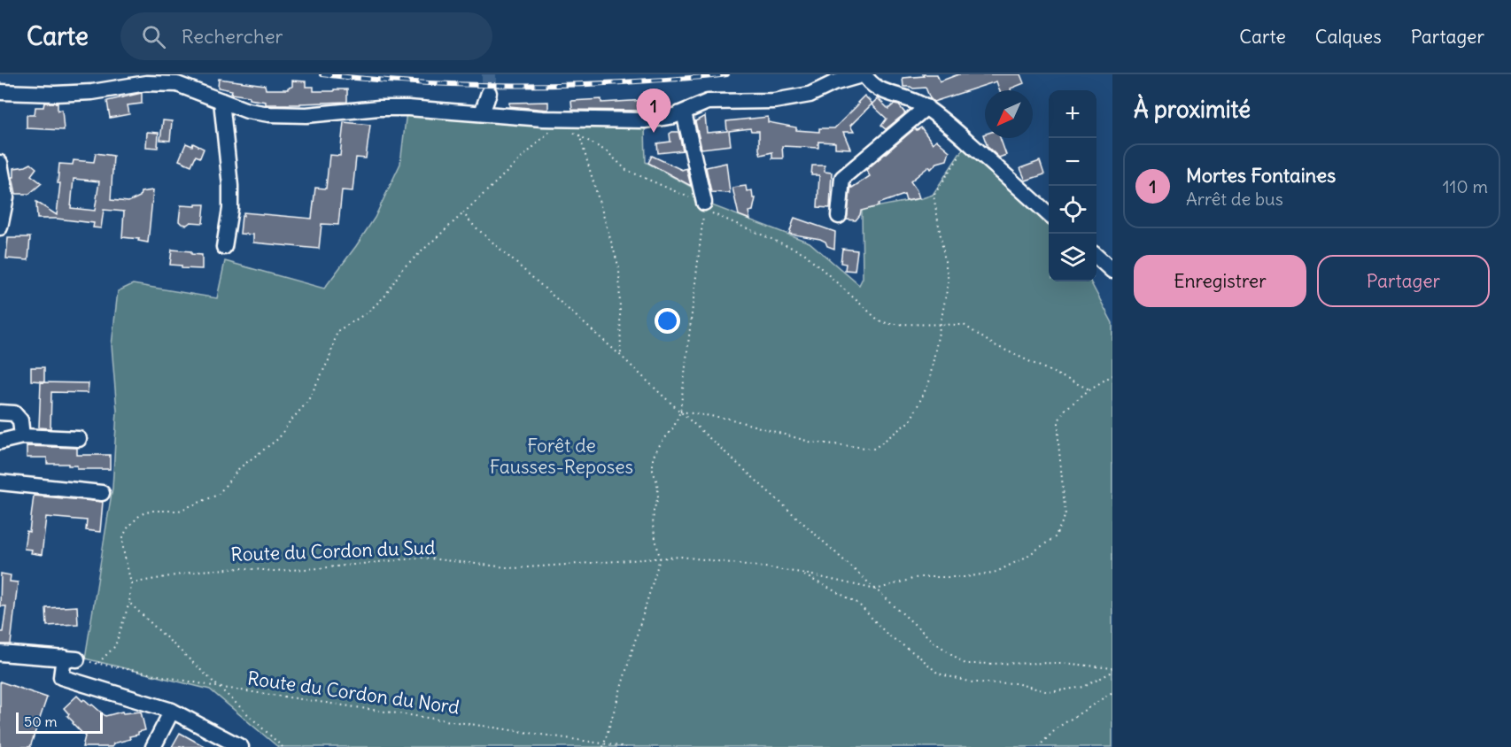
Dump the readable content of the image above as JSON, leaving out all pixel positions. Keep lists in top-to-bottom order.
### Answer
{
  "streets": {
    "path": ["Route du Cordon du Sud", "Route du Cordon du Nord"]
  },
  "parks": ["Forêt de Fausses-Reposes"],
  "scale_bar": "50 m",
  "north": "bottom left",
  "page": {
    "header": "Carte",
    "search": "Rechercher",
    "nav": ["Carte", "Calques", "Partager"],
    "heading": "À proximité",
    "pins": "1",
    "map_buttons": ["+", "−"],
    "list": [
      {
        "mark": "1",
        "name": "Mortes Fontaines",
        "note": "Arrêt de bus",
        "value": "110 m"
      }
    ],
    "buttons": ["Enregistrer", "Partager"],
    "scale": "50 m"
  }
}
